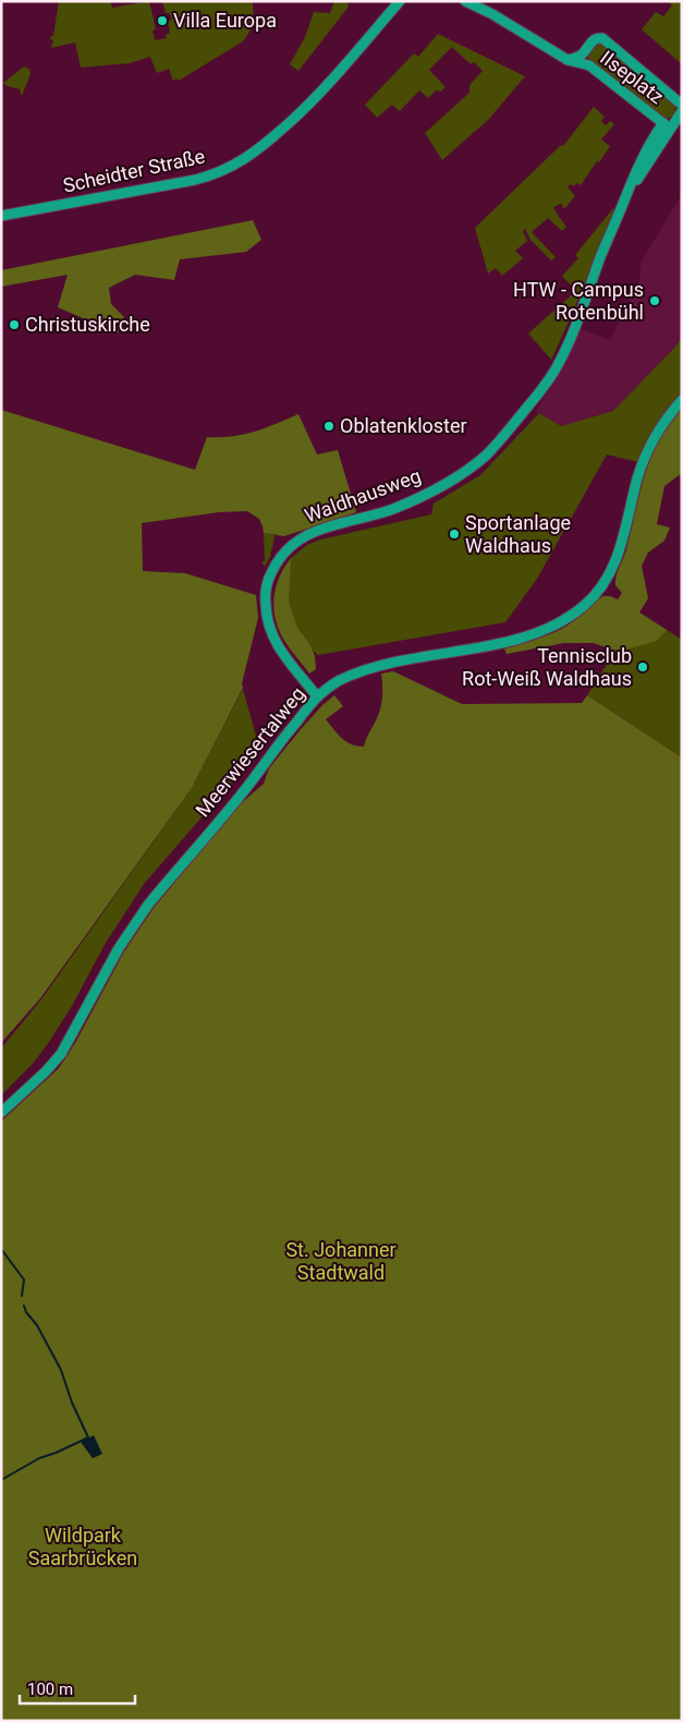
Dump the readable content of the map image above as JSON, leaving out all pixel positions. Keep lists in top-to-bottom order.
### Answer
{
  "streets": {
    "main road": [
      "Ilseplatz",
      "Scheidter Straße",
      "Waldhausweg",
      "Meerwiesertalweg"
    ]
  },
  "crossings": [
    ["Ilseplatz", "Waldhausweg"],
    ["Waldhausweg", "Meerwiesertalweg"]
  ],
  "parks": ["St. Johanner Stadtwald", "Wildpark Saarbrücken"],
  "places": [
    "Villa Europa",
    "HTW - Campus Rotenbühl",
    "Christuskirche",
    "Oblatenkloster",
    "Sportanlage Waldhaus",
    "Tennisclub Rot-Weiß Waldhaus"
  ],
  "scale_bar": "100 m"
}
